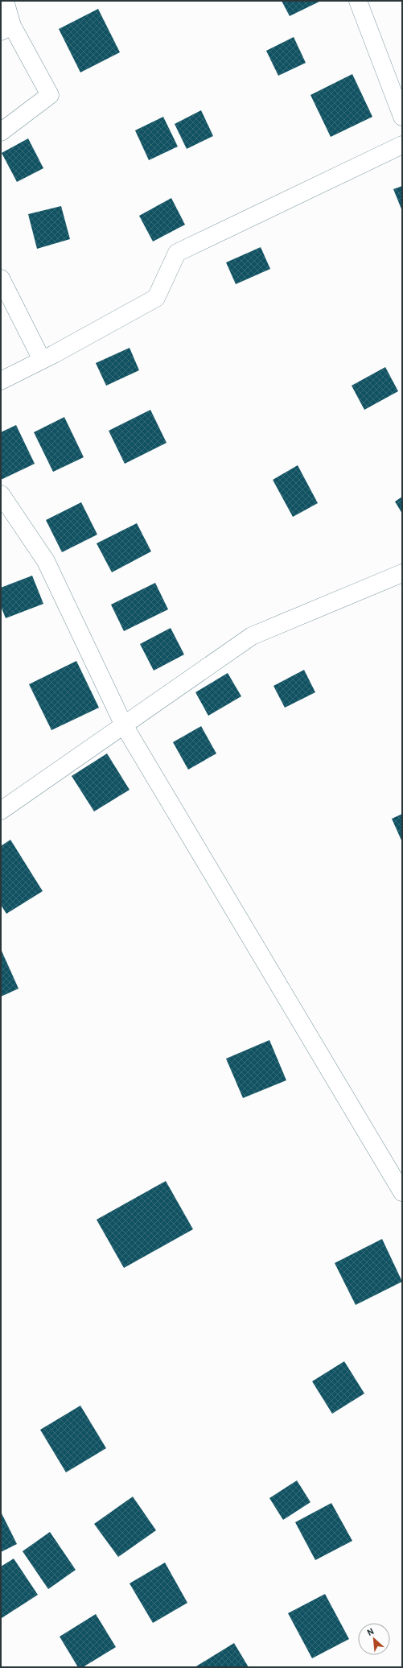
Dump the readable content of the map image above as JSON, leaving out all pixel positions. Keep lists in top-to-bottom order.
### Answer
{
  "north": "top left"
}
